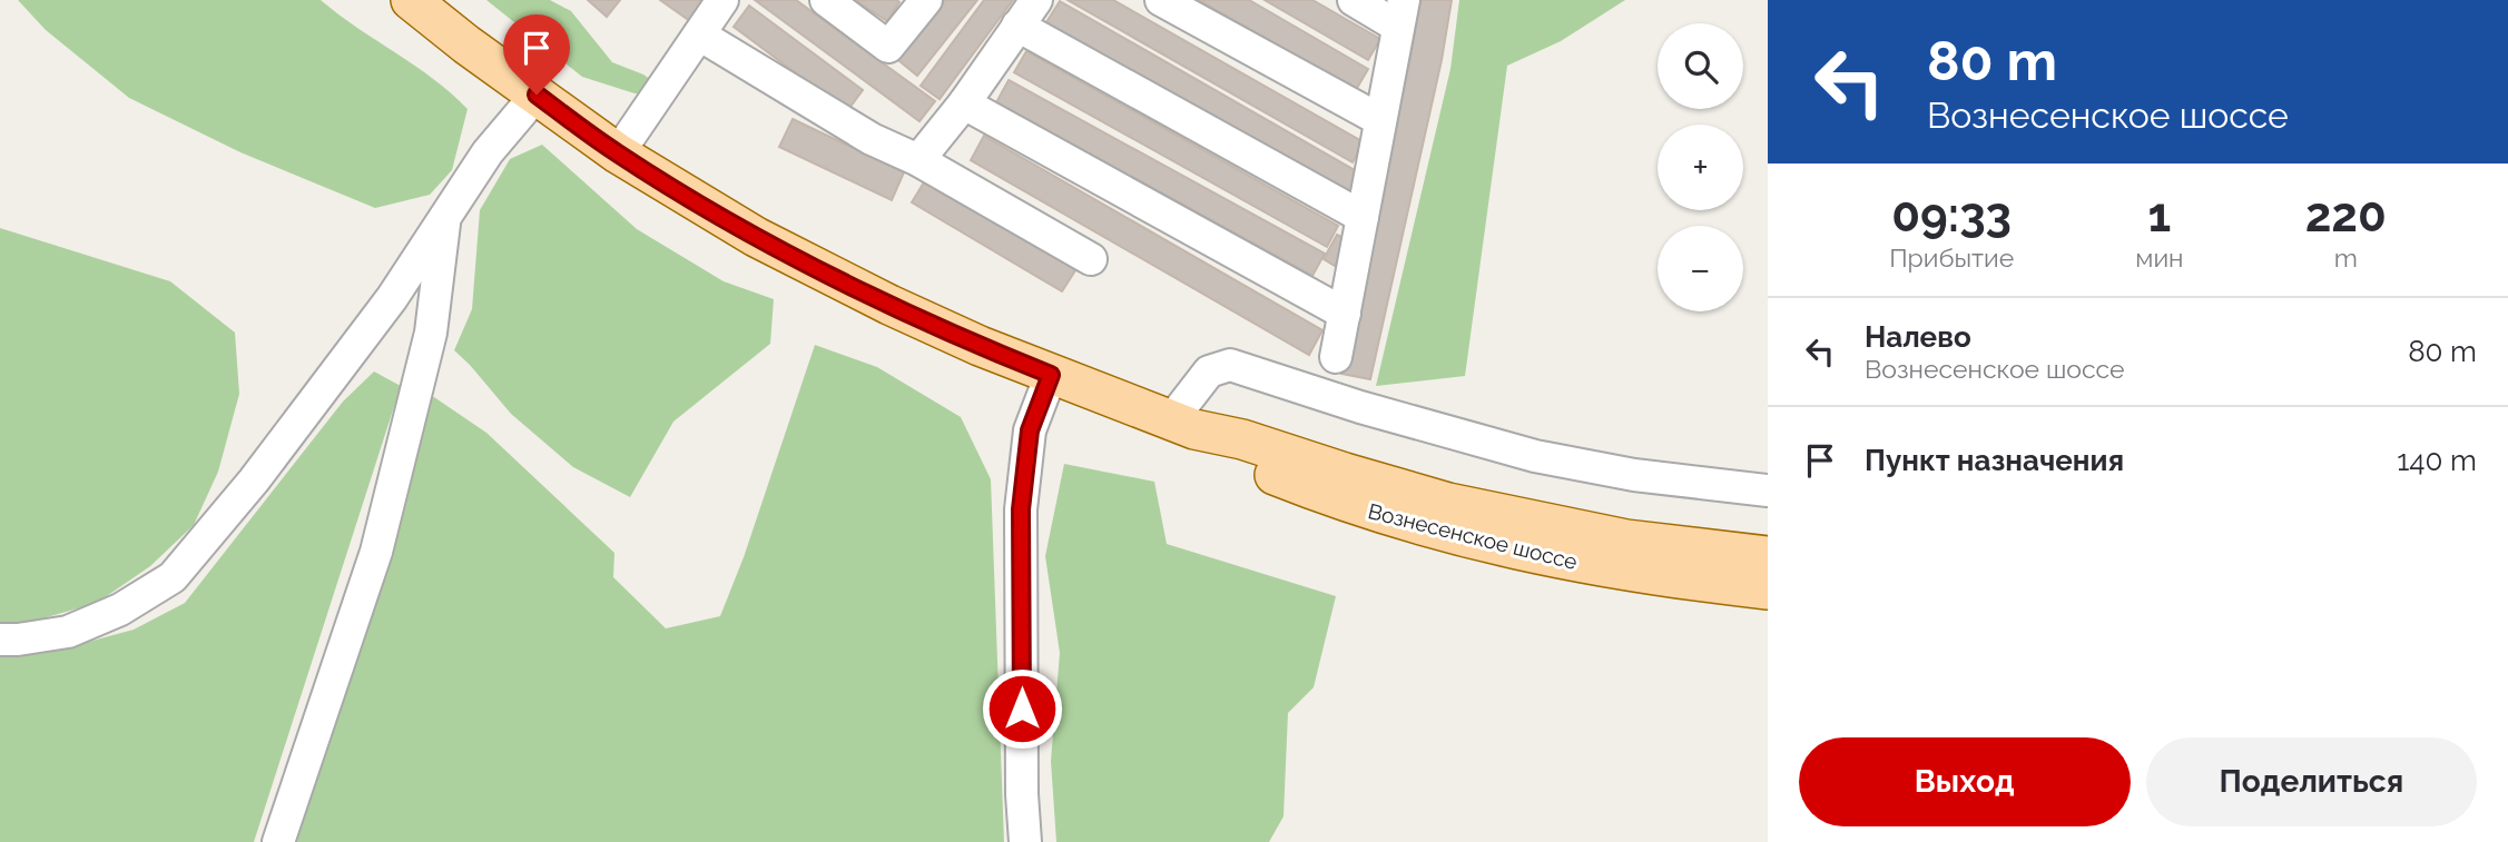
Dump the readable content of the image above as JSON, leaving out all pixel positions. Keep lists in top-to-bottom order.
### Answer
{
  "streets": {
    "main road": ["Вознесенское шоссе"]
  },
  "page": {
    "turn": ["80 m", "Вознесенское шоссе"],
    "map_buttons": ["+", "−"],
    "eta": [
      "09:33",
      "Прибытие",
      "1",
      "мин",
      "220",
      "m"
    ],
    "list": [
      {
        "name": "Налево",
        "note": "Вознесенское шоссе",
        "value": "80 m"
      },
      {
        "name": "Пункт назначения",
        "value": "140 m"
      }
    ],
    "buttons": ["Выход", "Поделиться"]
  }
}
